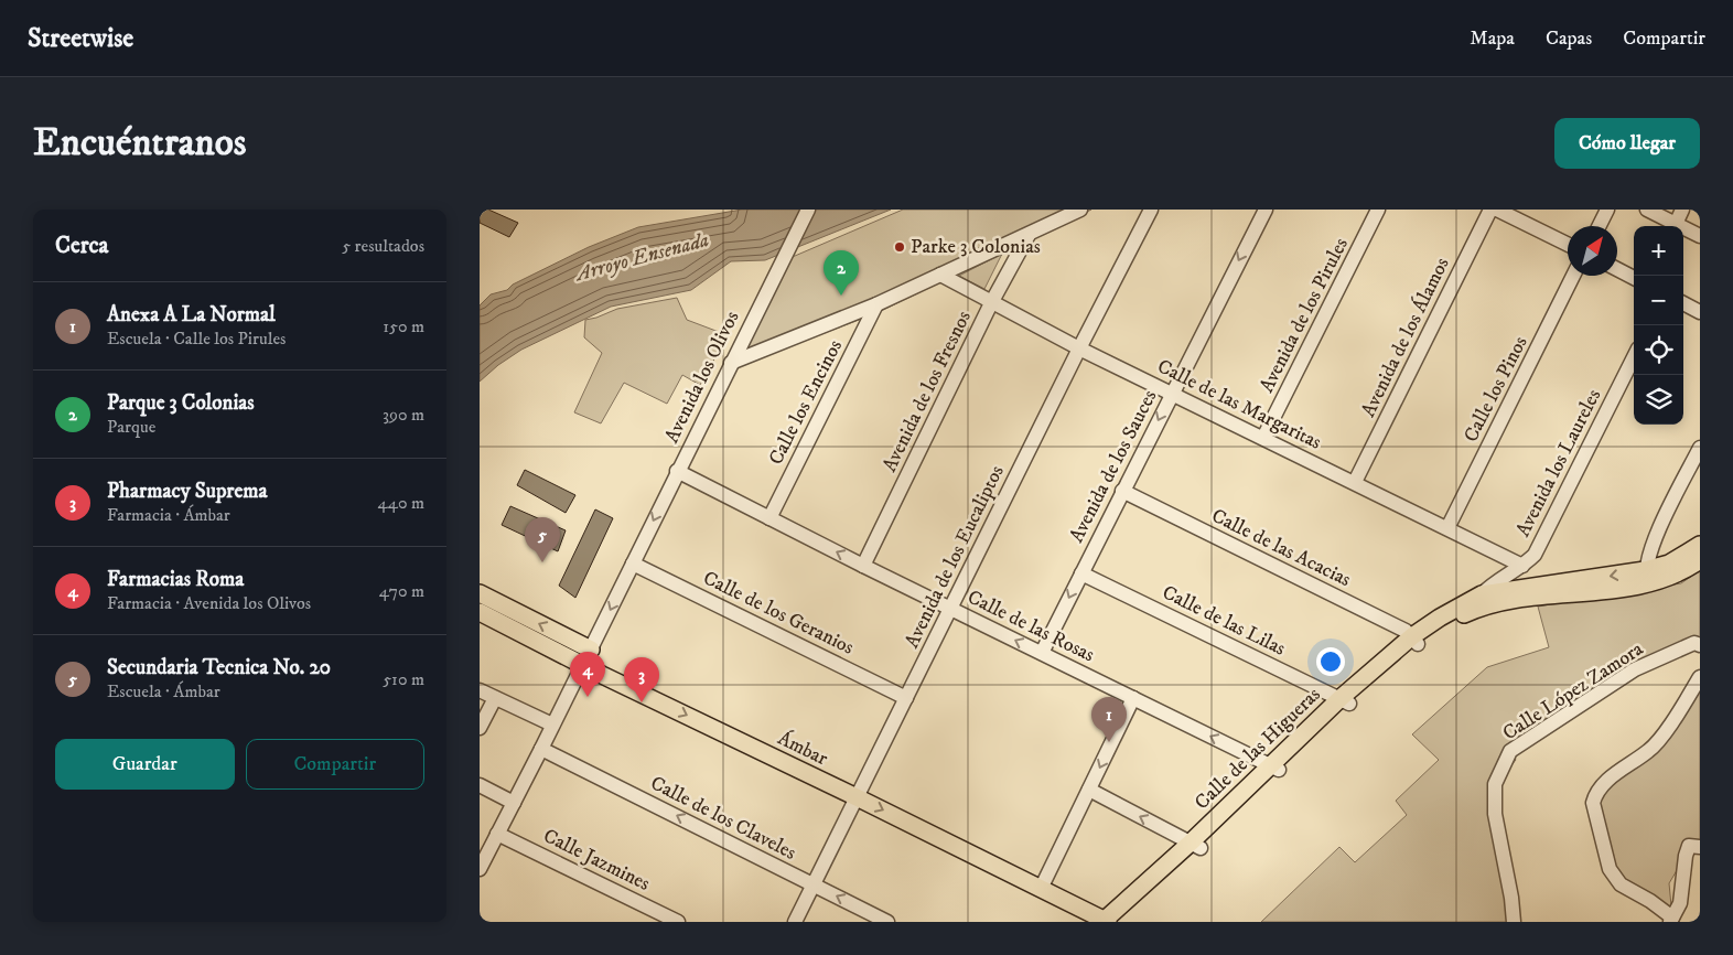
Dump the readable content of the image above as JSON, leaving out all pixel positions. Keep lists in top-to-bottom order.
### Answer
{
  "streets": {
    "main road": ["Ámbar", "Calle de las Higueras"],
    "street": [
      "Avenida de los Pirules",
      "Avenida de los Álamos",
      "Avenida los Olivos",
      "Calle los Pinos",
      "Avenida de los Fresnos",
      "Calle los Encinos",
      "Calle de las Margaritas",
      "Avenida los Laureles",
      "Avenida de los Sauces",
      "Calle de las Acacias",
      "Avenida de los Eucaliptos",
      "Calle de los Geranios",
      "Calle de las Lilas",
      "Calle de las Rosas",
      "Calle López Zamora",
      "Calle de los Claveles",
      "Calle Jazmines"
    ]
  },
  "crossings": [
    ["Avenida de los Pirules", "Calle de las Margaritas"],
    ["Avenida de los Álamos", "Calle de las Margaritas"],
    ["Avenida los Olivos", "Calle de los Geranios"],
    ["Avenida los Olivos", "Calle de las Rosas"],
    ["Avenida los Olivos", "Ámbar"],
    ["Calle los Pinos", "Calle de las Margaritas"],
    ["Avenida de los Fresnos", "Calle de las Margaritas"],
    ["Avenida de los Fresnos", "Calle de las Rosas"],
    ["Calle los Encinos", "Calle de las Rosas"],
    ["Calle de las Margaritas", "Avenida los Laureles"],
    ["Calle de las Margaritas", "Avenida de los Sauces"],
    ["Calle de las Margaritas", "Avenida de los Eucaliptos"],
    ["Avenida los Laureles", "Calle de las Higueras"],
    ["Avenida de los Sauces", "Calle de las Acacias"],
    ["Avenida de los Sauces", "Calle de las Lilas"],
    ["Avenida de los Sauces", "Calle de las Rosas"],
    ["Calle de las Acacias", "Calle de las Higueras"],
    ["Avenida de los Eucaliptos", "Calle de los Geranios"],
    ["Avenida de los Eucaliptos", "Calle de las Rosas"],
    ["Avenida de los Eucaliptos", "Ámbar"],
    ["Avenida de los Eucaliptos", "Calle de los Claveles"],
    ["Calle de las Lilas", "Calle de las Higueras"],
    ["Calle de las Rosas", "Calle de las Higueras"],
    ["Ámbar", "Calle de las Higueras"]
  ],
  "one_way": [
    "Avenida los Olivos",
    "Avenida de los Sauces",
    "Ámbar",
    "Calle de los Claveles"
  ],
  "water": ["Arroyo Ensenada"],
  "places": ["Parke 3 Colonias"],
  "north": "top right",
  "page": {
    "header": "Streetwise",
    "nav": ["Mapa", "Capas", "Compartir"],
    "buttons": [
      "Cómo llegar",
      ["Guardar", "Compartir"]
    ],
    "title": "Encuéntranos",
    "heading": ["Cerca", "5 resultados"],
    "map_buttons": ["+", "−"],
    "pins": [
      "2",
      "5",
      "4",
      "3",
      "1"
    ],
    "list": [
      {
        "mark": "1",
        "name": "Anexa A La Normal",
        "note": "Escuela · Calle los Pirules",
        "value": "150 m"
      },
      {
        "mark": "2",
        "name": "Parque 3 Colonias",
        "note": "Parque",
        "value": "390 m"
      },
      {
        "mark": "3",
        "name": "Pharmacy Suprema",
        "note": "Farmacia · Ámbar",
        "value": "440 m"
      },
      {
        "mark": "4",
        "name": "Farmacias Roma",
        "note": "Farmacia · Avenida los Olivos",
        "value": "470 m"
      },
      {
        "mark": "5",
        "name": "Secundaria Tecnica No. 20",
        "note": "Escuela · Ámbar",
        "value": "510 m"
      }
    ]
  }
}
